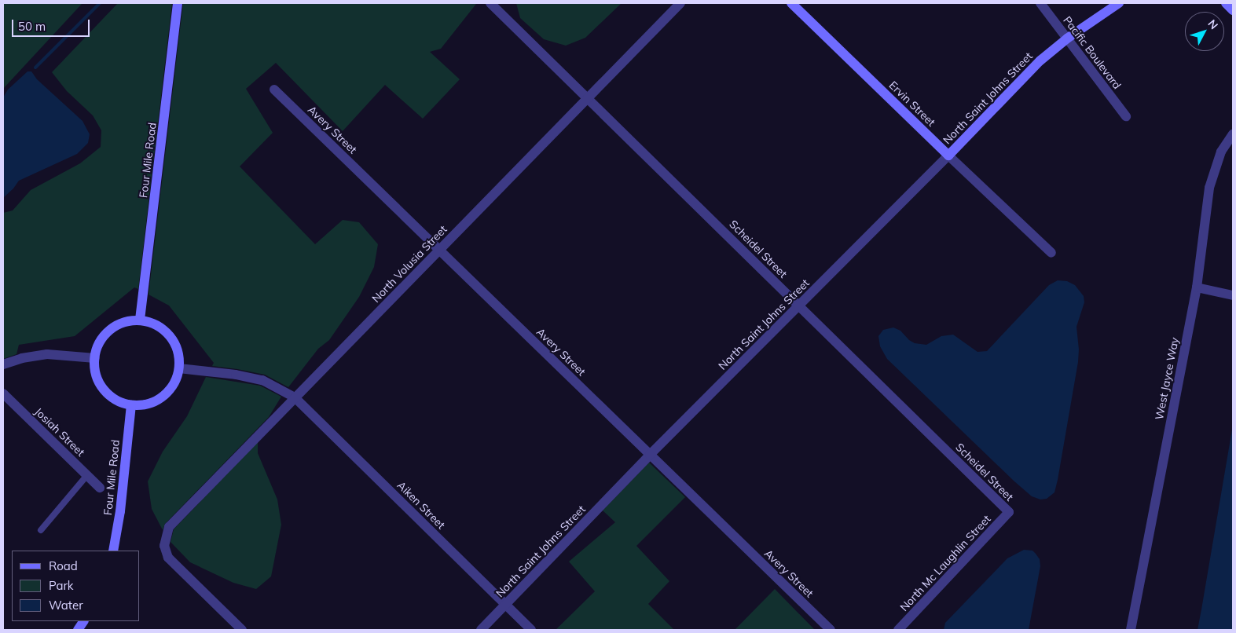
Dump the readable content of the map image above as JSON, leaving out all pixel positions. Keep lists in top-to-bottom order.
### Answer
{
  "streets": {
    "street": [
      "Pacific Boulevard",
      "North Saint Johns Street",
      "Ervin Street",
      "Avery Street",
      "Four Mile Road",
      "Scheidel Street",
      "North Volusia Street",
      "West Jayce Way",
      "Josiah Street",
      "Aiken Street",
      "North Mc Laughlin Street"
    ]
  },
  "crossings": [
    ["Pacific Boulevard", "North Saint Johns Street"],
    ["North Saint Johns Street", "Ervin Street"],
    ["North Saint Johns Street", "Avery Street"],
    ["North Saint Johns Street", "Scheidel Street"],
    ["North Saint Johns Street", "Aiken Street"],
    ["Avery Street", "North Volusia Street"],
    ["Four Mile Road", "Aiken Street"],
    ["Scheidel Street", "North Volusia Street"],
    ["Scheidel Street", "North Mc Laughlin Street"],
    ["North Volusia Street", "Aiken Street"]
  ],
  "legend": ["Road", "Park", "Water"],
  "scale_bar": "50 m",
  "north": "top right"
}
